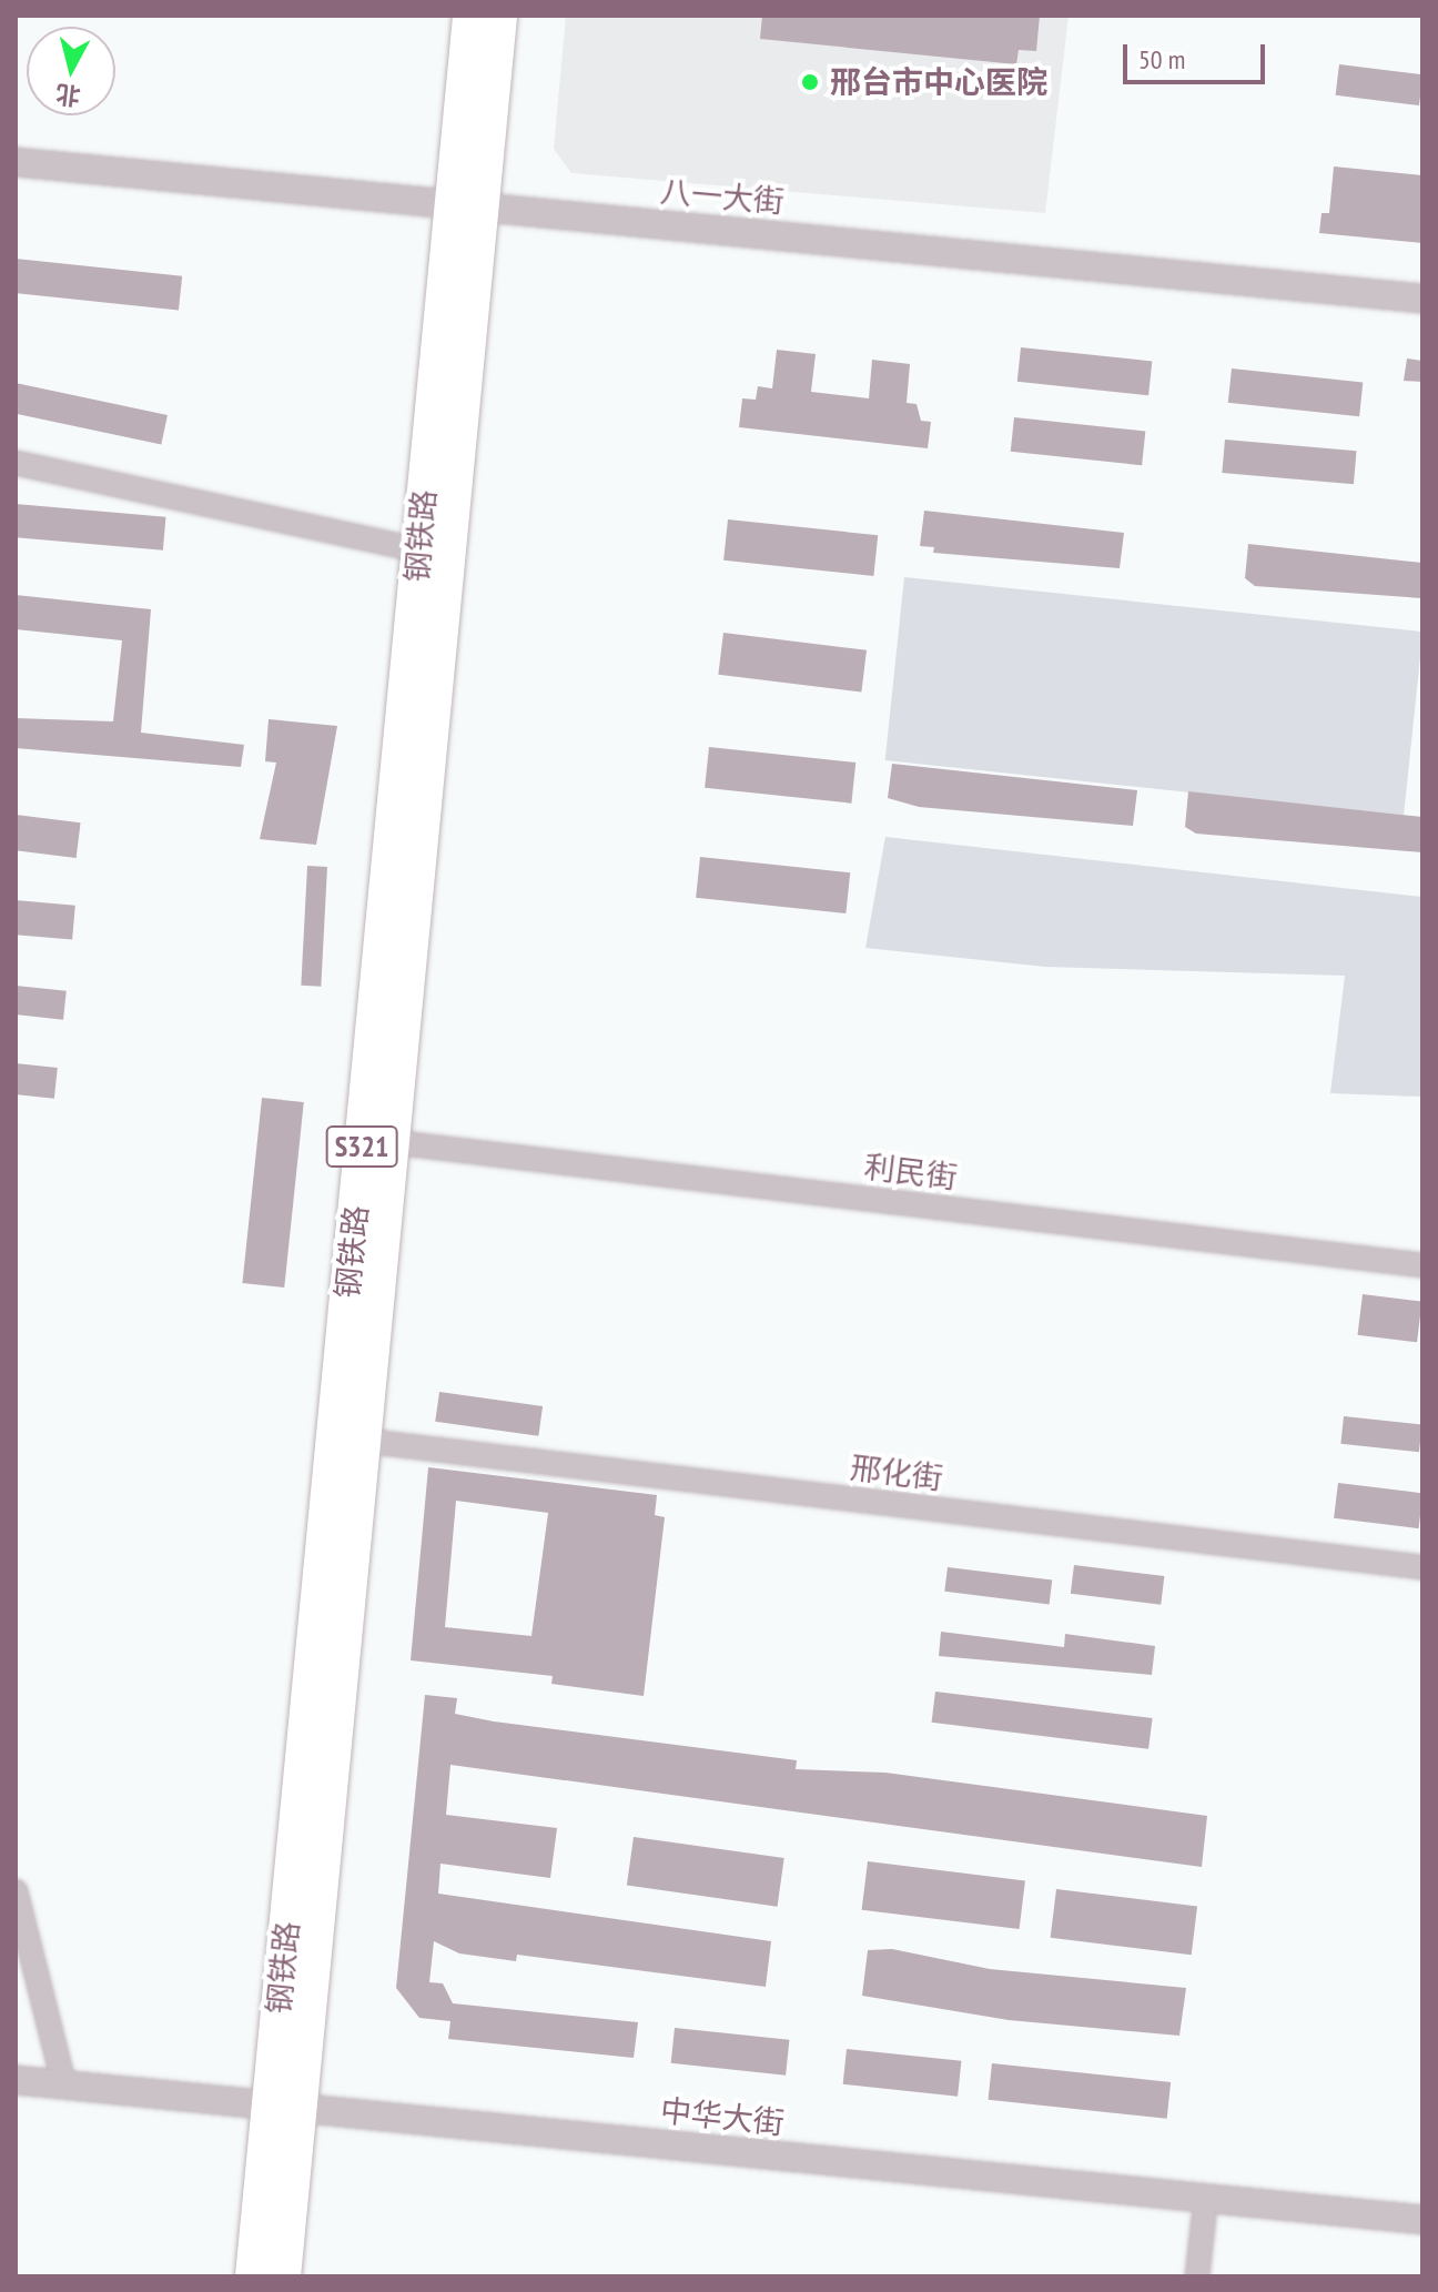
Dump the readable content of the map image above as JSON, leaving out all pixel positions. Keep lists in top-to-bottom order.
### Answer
{
  "streets": {
    "main road": ["钢铁路", "S321"],
    "street": [
      "八一大街",
      "利民街",
      "邢化街",
      "中华大街"
    ]
  },
  "crossings": [
    ["八一大街", "钢铁路"],
    ["钢铁路", "利民街"],
    ["钢铁路", "邢化街"],
    ["钢铁路", "中华大街"]
  ],
  "places": ["邢台市中心医院"],
  "scale_bar": "50 m",
  "north": "bottom"
}
